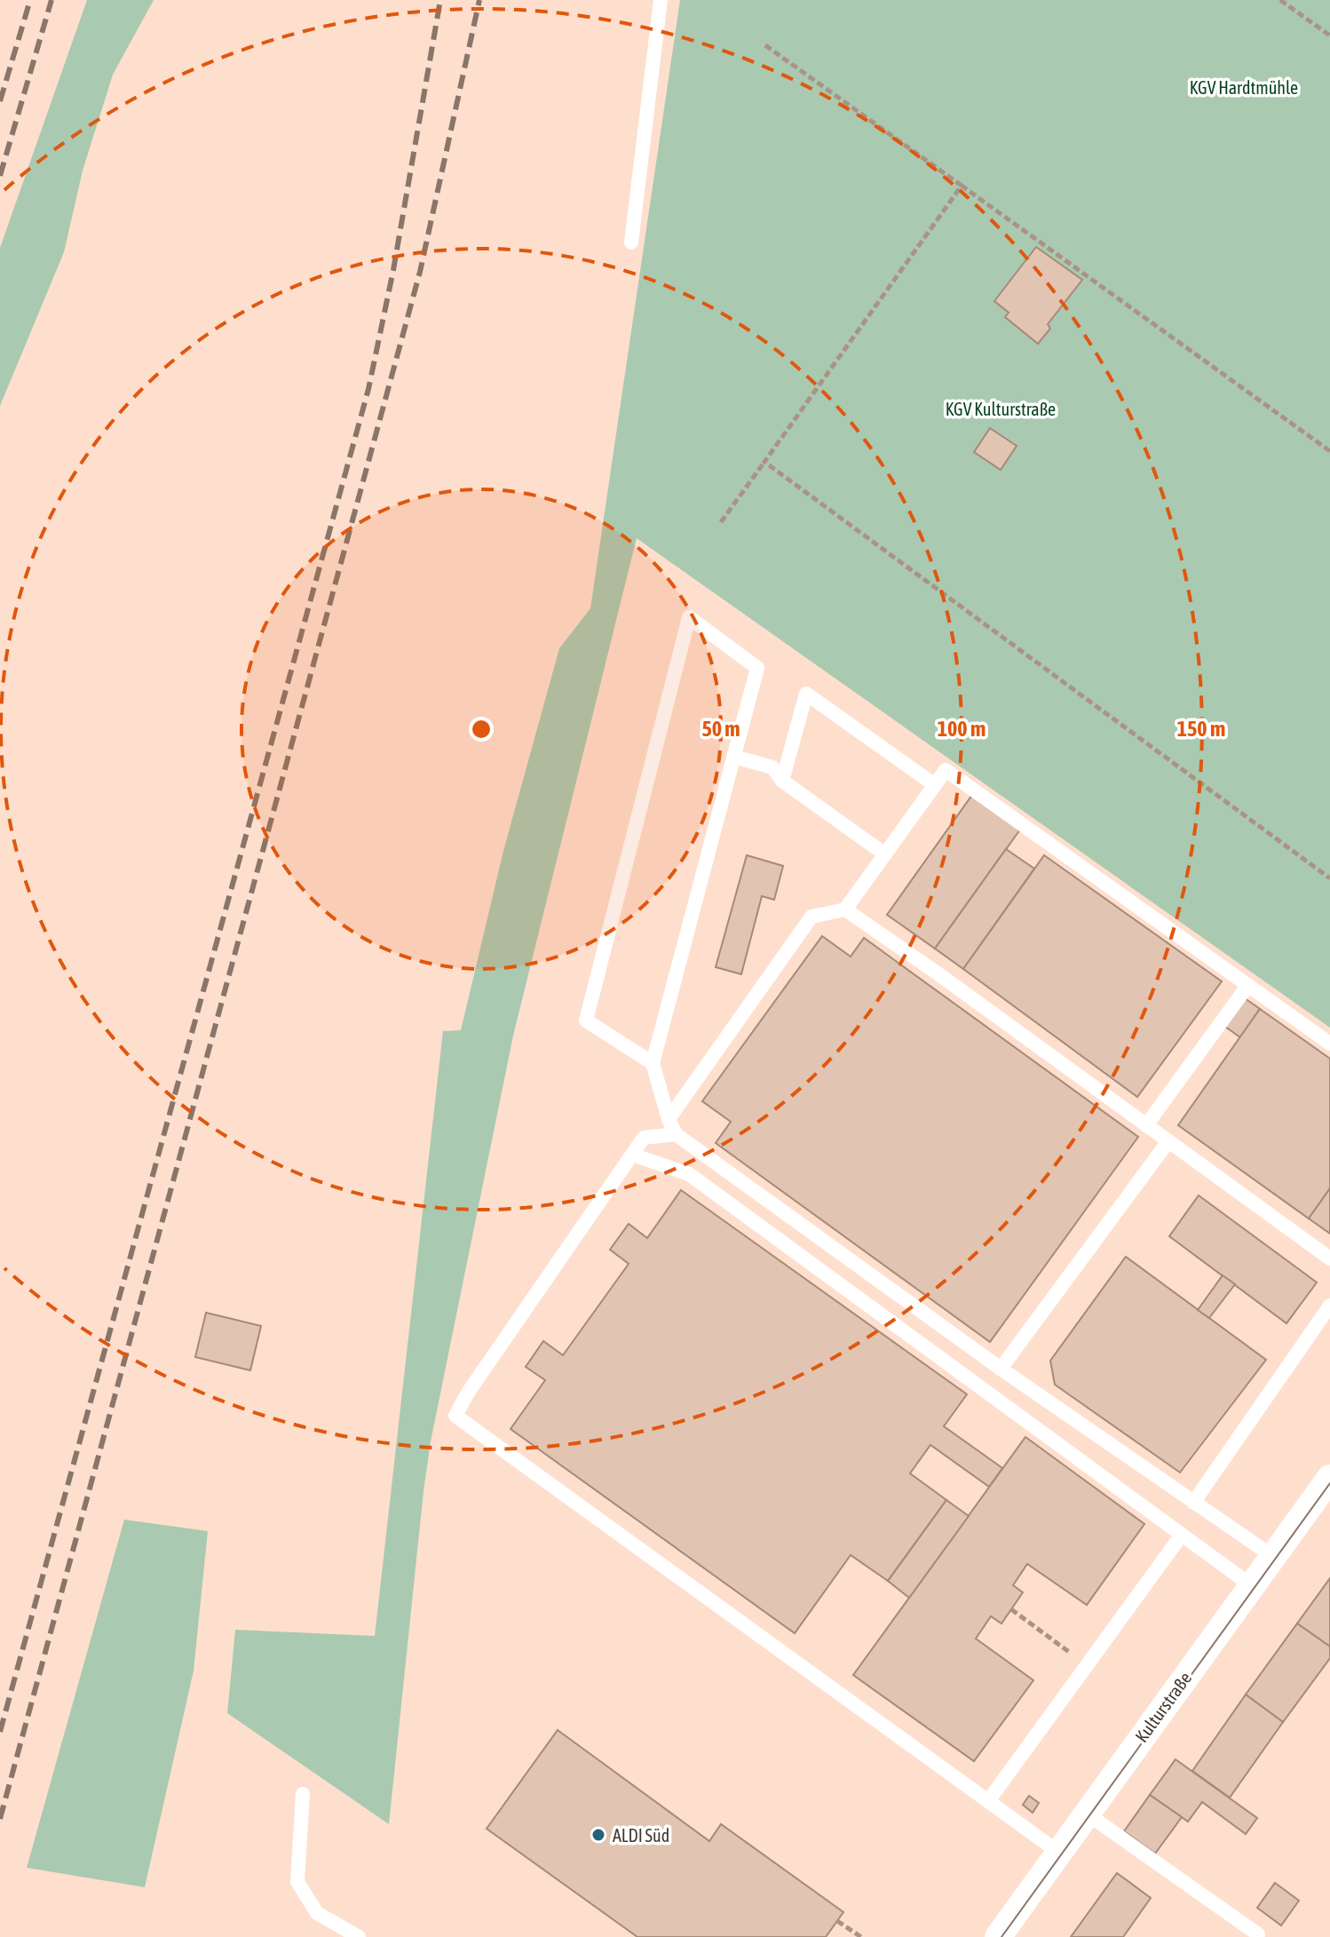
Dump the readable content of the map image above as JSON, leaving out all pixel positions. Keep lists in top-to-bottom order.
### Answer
{
  "streets": {
    "street": ["Kulturstraße"]
  },
  "parks": ["KGV Hardtmühle", "KGV Kulturstraße"],
  "places": ["ALDI Süd"],
  "rings": ["50 m", "100 m", "150 m"]
}
